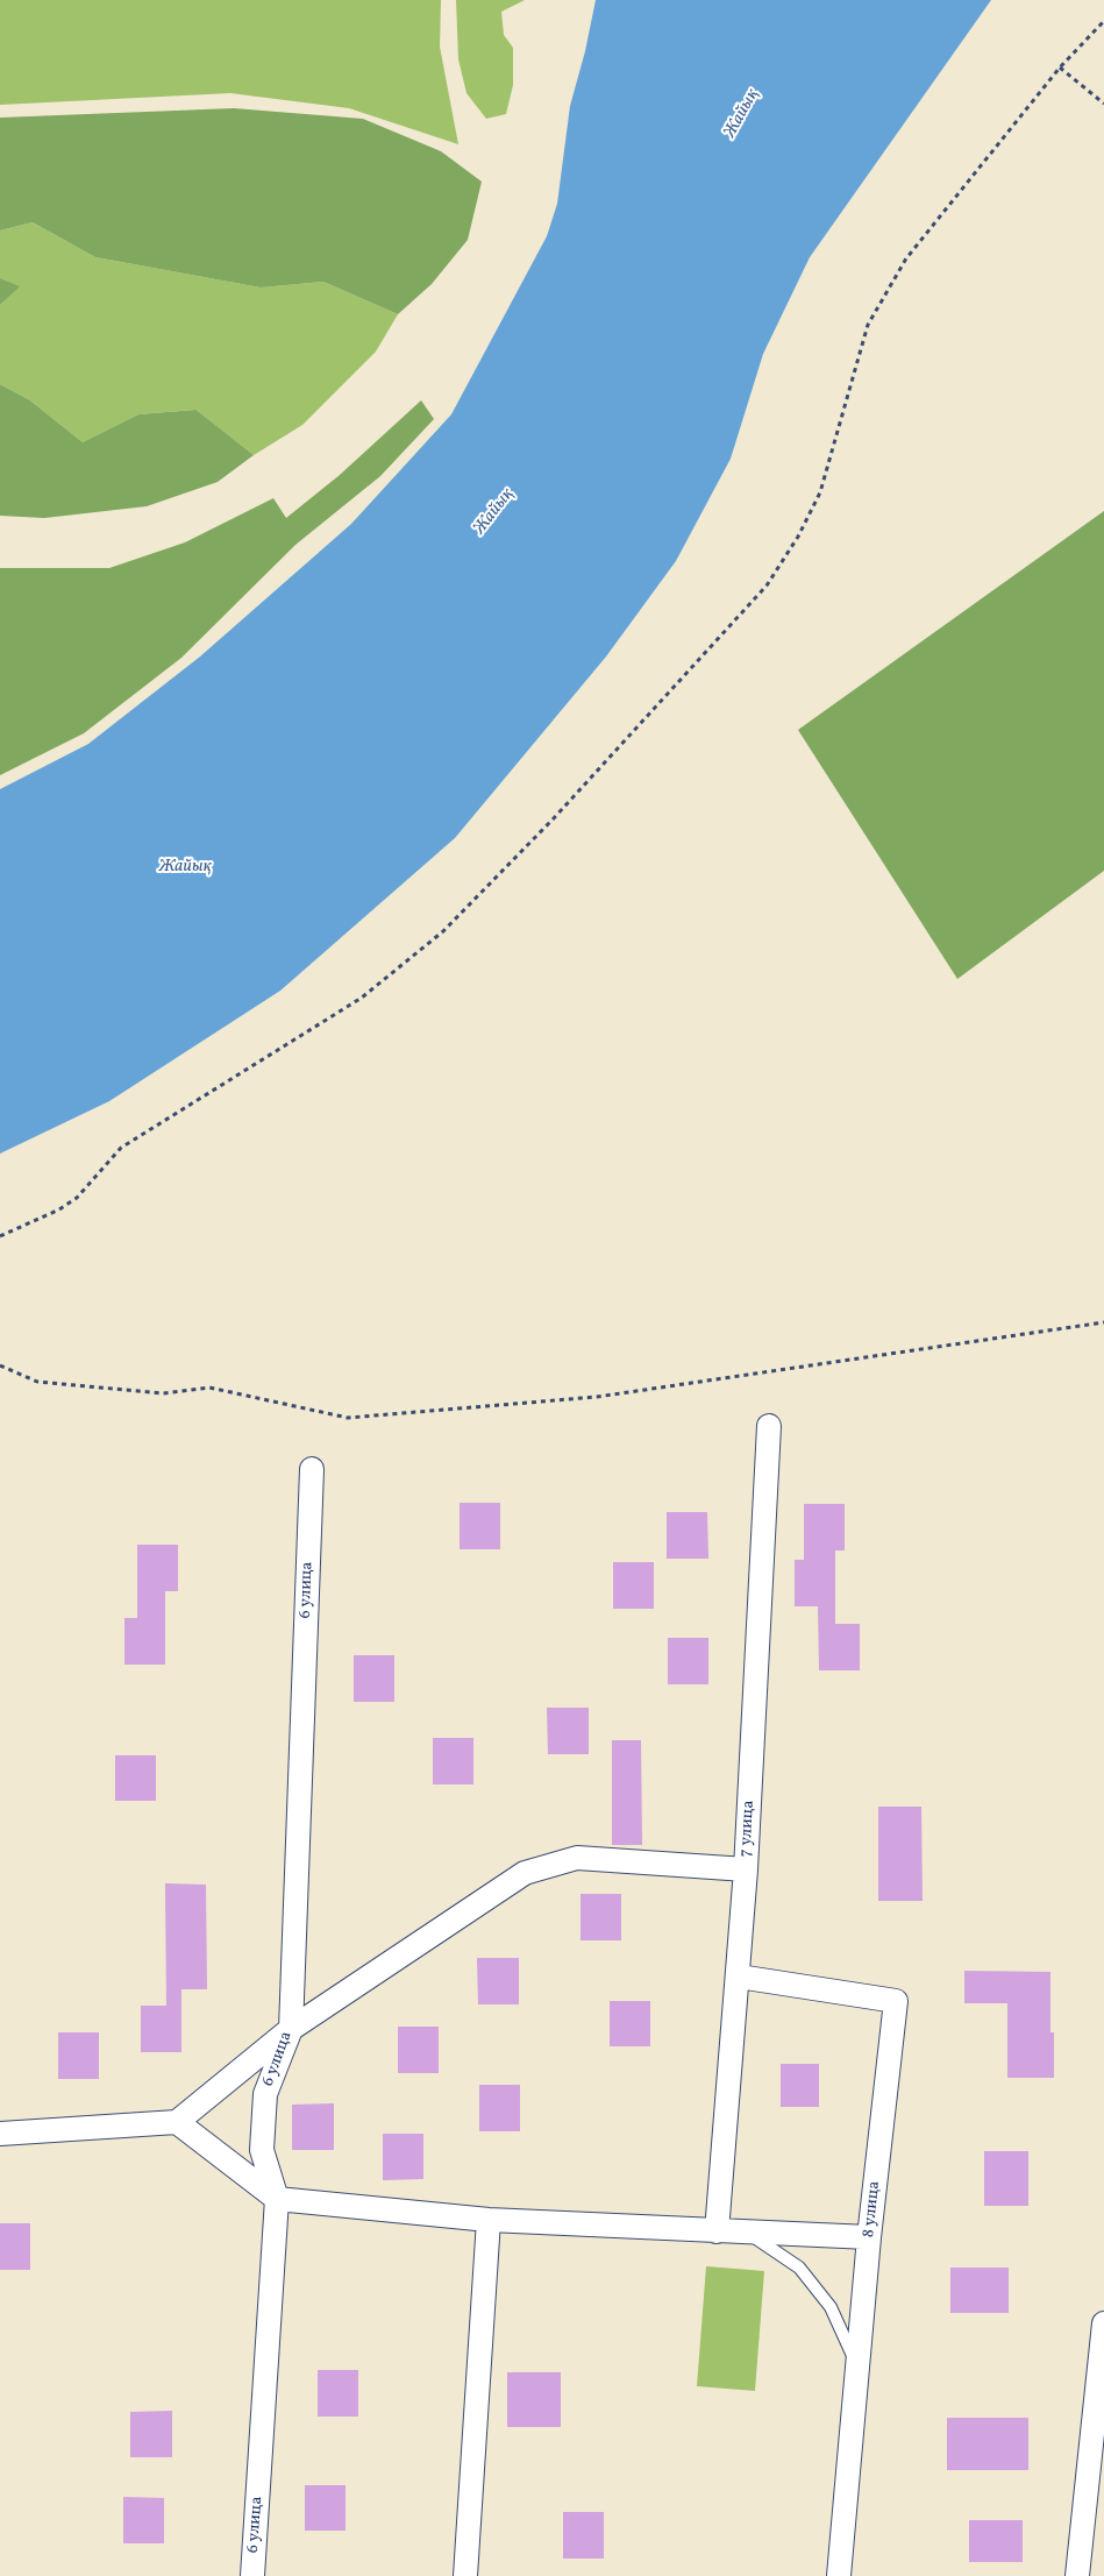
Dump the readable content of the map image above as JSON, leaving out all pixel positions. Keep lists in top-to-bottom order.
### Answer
{
  "streets": {
    "street": ["6 улица", "7 улица", "8 улица"]
  },
  "crossings": [
    ["7 улица", "8 улица"]
  ],
  "water": ["Жайық"]
}
